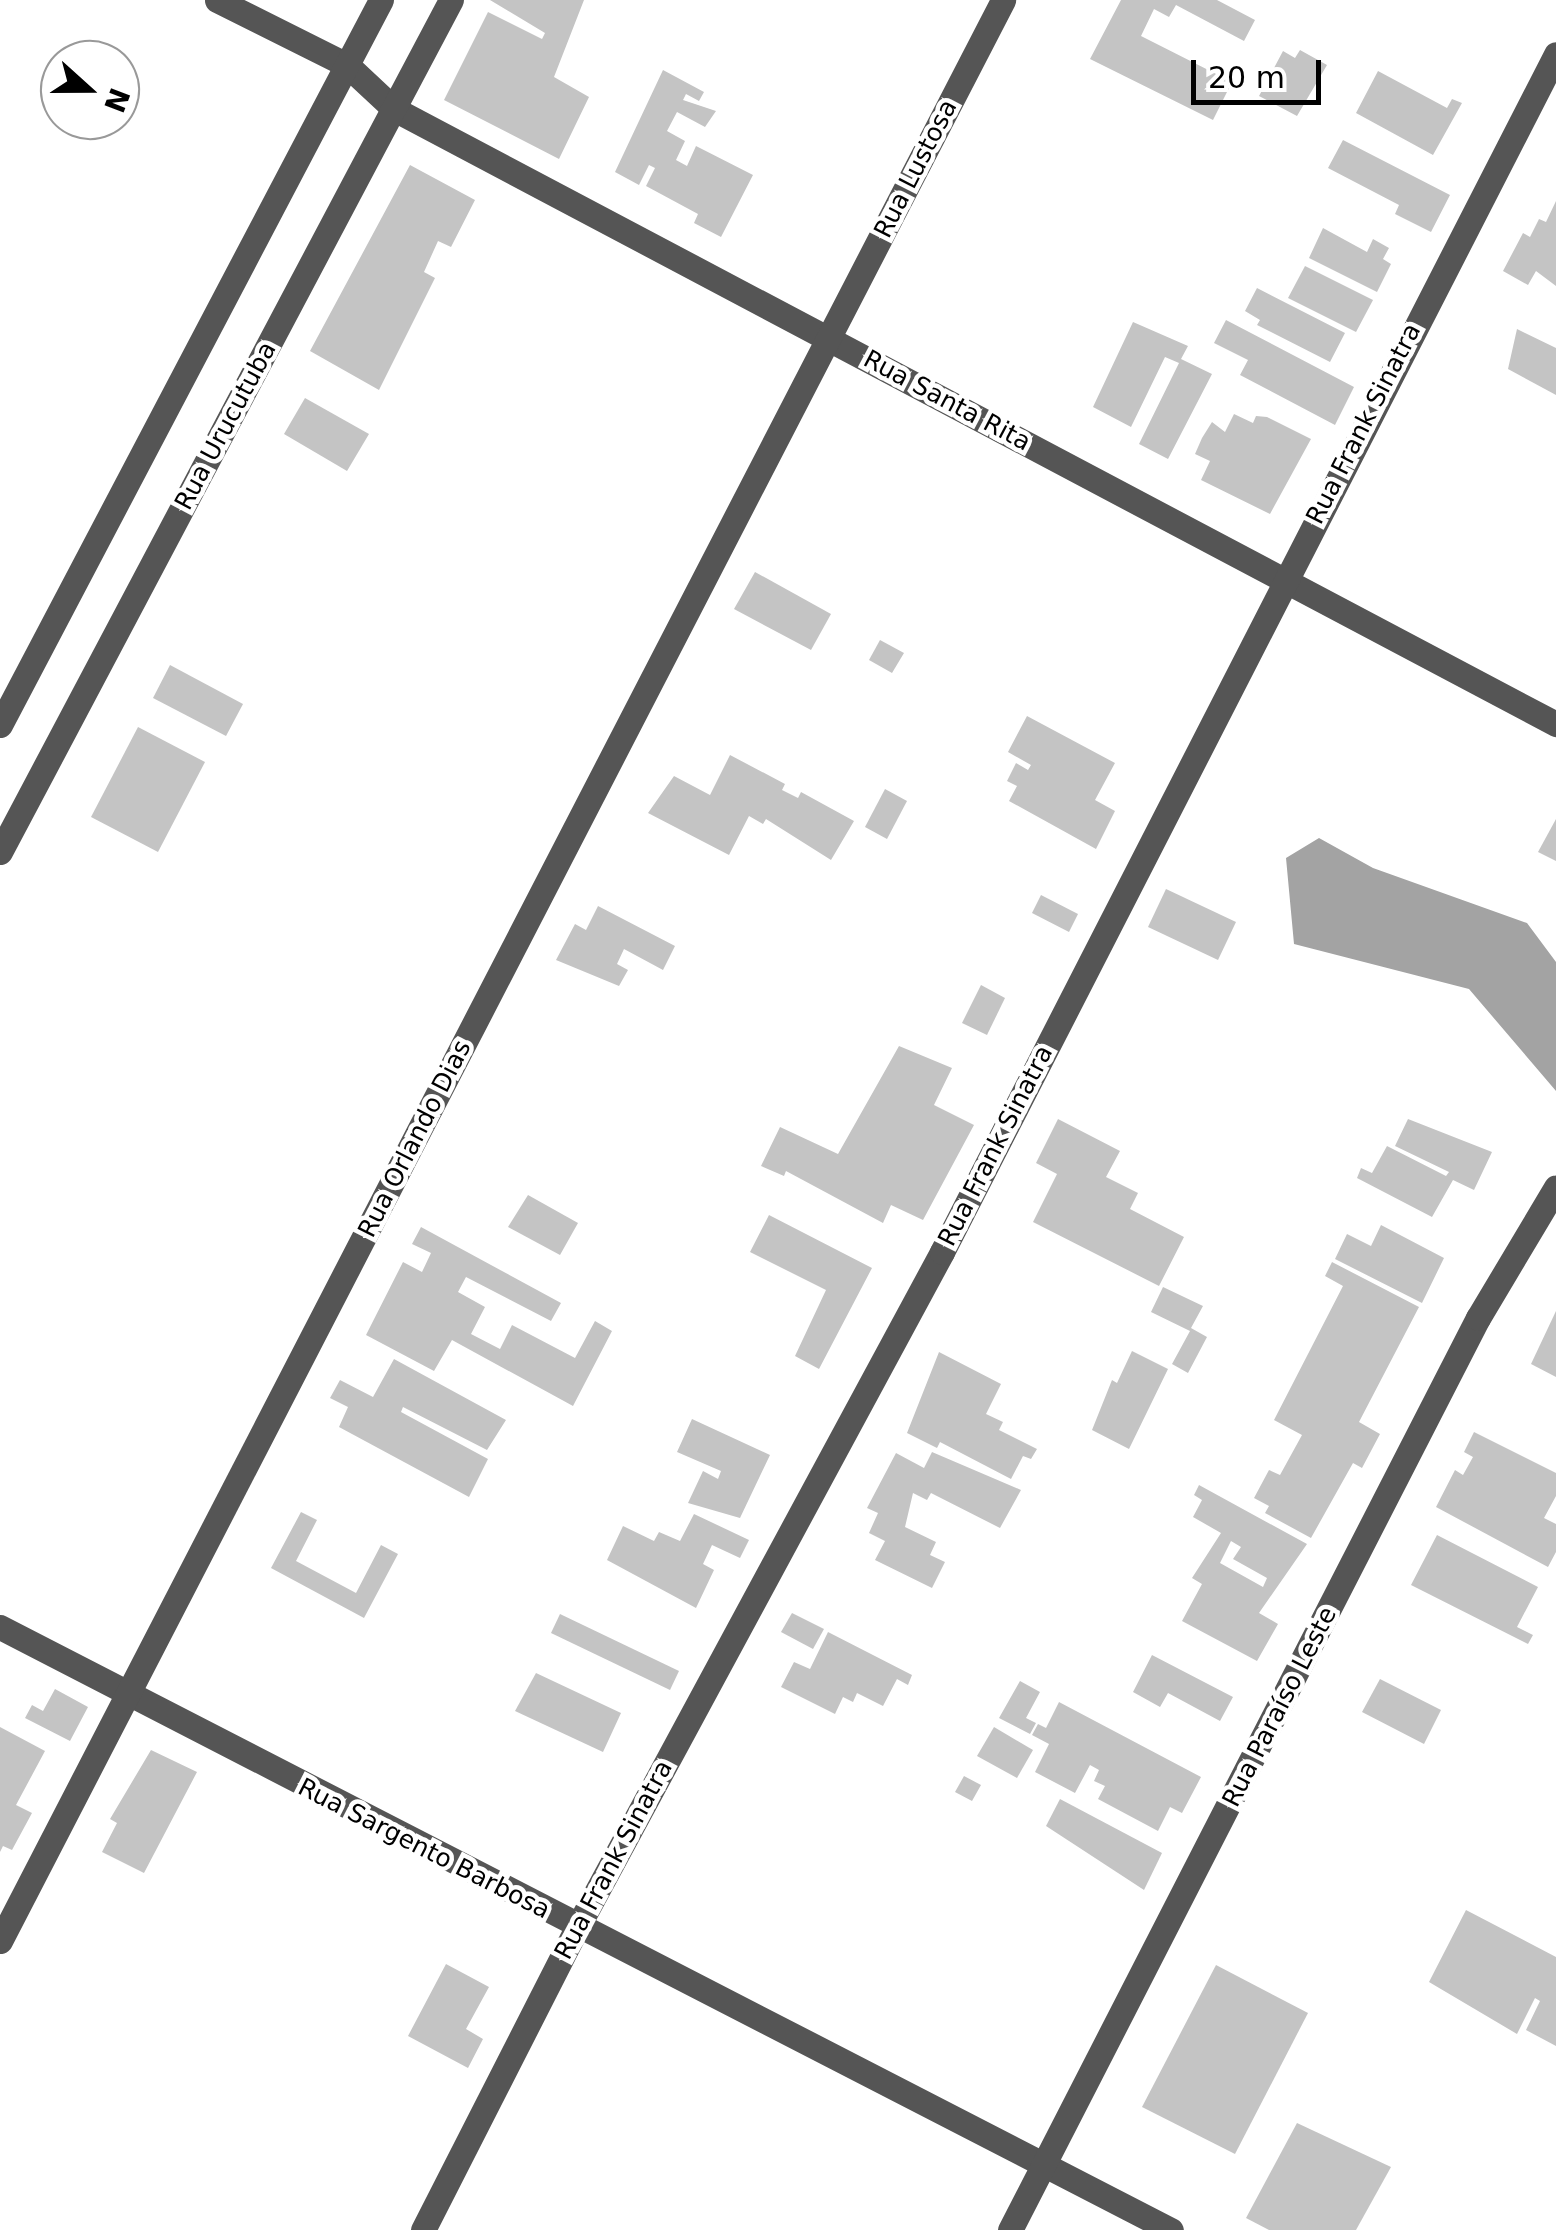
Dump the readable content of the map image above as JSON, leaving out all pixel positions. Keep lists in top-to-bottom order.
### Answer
{
  "streets": {
    "street": [
      "Rua Lustosa",
      "Rua Santa Rita",
      "Rua Frank Sinatra",
      "Rua Urucutuba",
      "Rua Orlando Dias",
      "Rua Paraíso Leste",
      "Rua Sargento Barbosa"
    ]
  },
  "crossings": [
    ["Rua Lustosa", "Rua Santa Rita"],
    ["Rua Lustosa", "Rua Orlando Dias"],
    ["Rua Santa Rita", "Rua Frank Sinatra"],
    ["Rua Santa Rita", "Rua Urucutuba"],
    ["Rua Santa Rita", "Rua Orlando Dias"],
    ["Rua Frank Sinatra", "Rua Sargento Barbosa"],
    ["Rua Orlando Dias", "Rua Sargento Barbosa"],
    ["Rua Paraíso Leste", "Rua Sargento Barbosa"]
  ],
  "scale_bar": "20 m",
  "north": "right"
}
